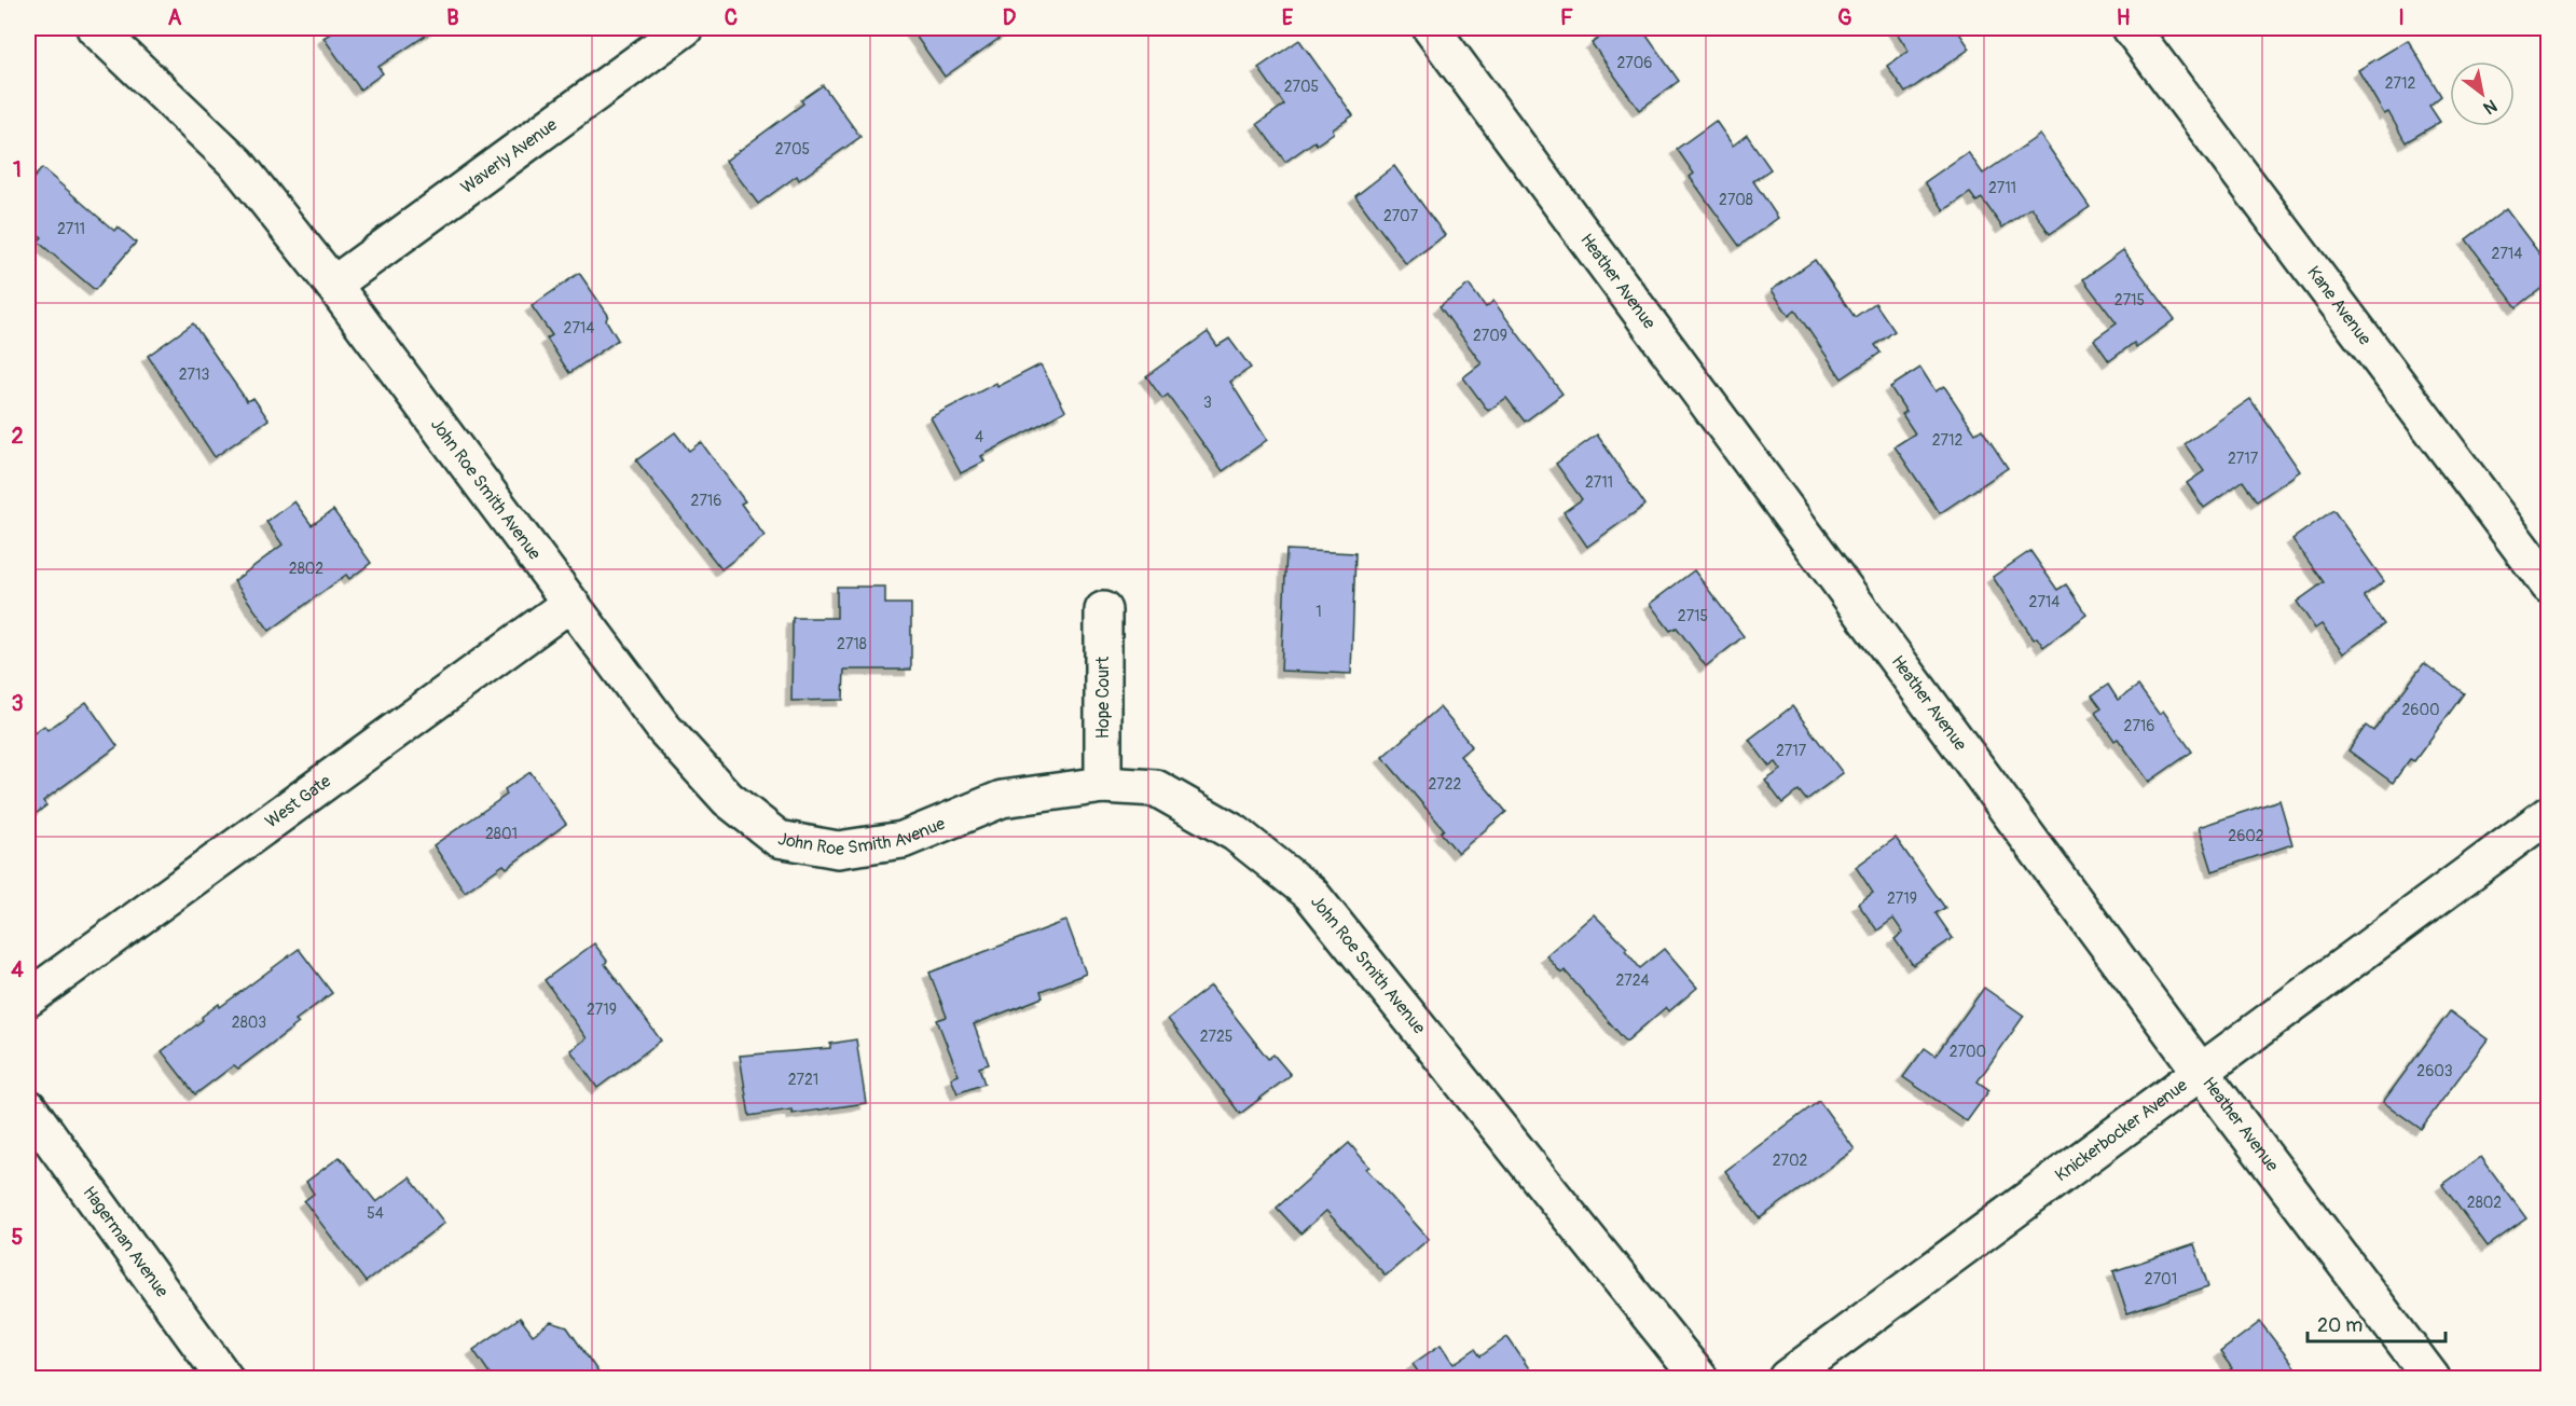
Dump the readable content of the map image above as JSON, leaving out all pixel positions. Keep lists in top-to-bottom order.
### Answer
{
  "streets": {
    "street": [
      "Waverly Avenue",
      "Heather Avenue",
      "Kane Avenue",
      "John Roe Smith Avenue",
      "Hope Court",
      "West Gate",
      "Knickerbocker Avenue",
      "Hagerman Avenue"
    ]
  },
  "crossings": [
    ["Waverly Avenue", "John Roe Smith Avenue"],
    ["Heather Avenue", "Knickerbocker Avenue"],
    ["John Roe Smith Avenue", "Hope Court"],
    ["John Roe Smith Avenue", "West Gate"]
  ],
  "house_numbers": [
    "2706",
    "2712",
    "2705",
    "2705",
    "2711",
    "2708",
    "2707",
    "2711",
    "2714",
    "2715",
    "2714",
    "2709",
    "2713",
    "3",
    "4",
    "2712",
    "2717",
    "2711",
    "2716",
    "2802",
    "2714",
    "1",
    "2715",
    "2718",
    "2600",
    "2716",
    "2717",
    "2722",
    "2801",
    "2602",
    "2719",
    "2724",
    "2719",
    "2803",
    "2725",
    "2700",
    "2603",
    "2721",
    "2702",
    "2802",
    "54",
    "2701"
  ],
  "scale_bar": "20 m",
  "north": "bottom right",
  "grid": {
    "columns": [
      "A",
      "B",
      "C",
      "D",
      "E",
      "F",
      "G",
      "H",
      "I"
    ],
    "rows": [
      "1",
      "2",
      "3",
      "4",
      "5"
    ]
  }
}
